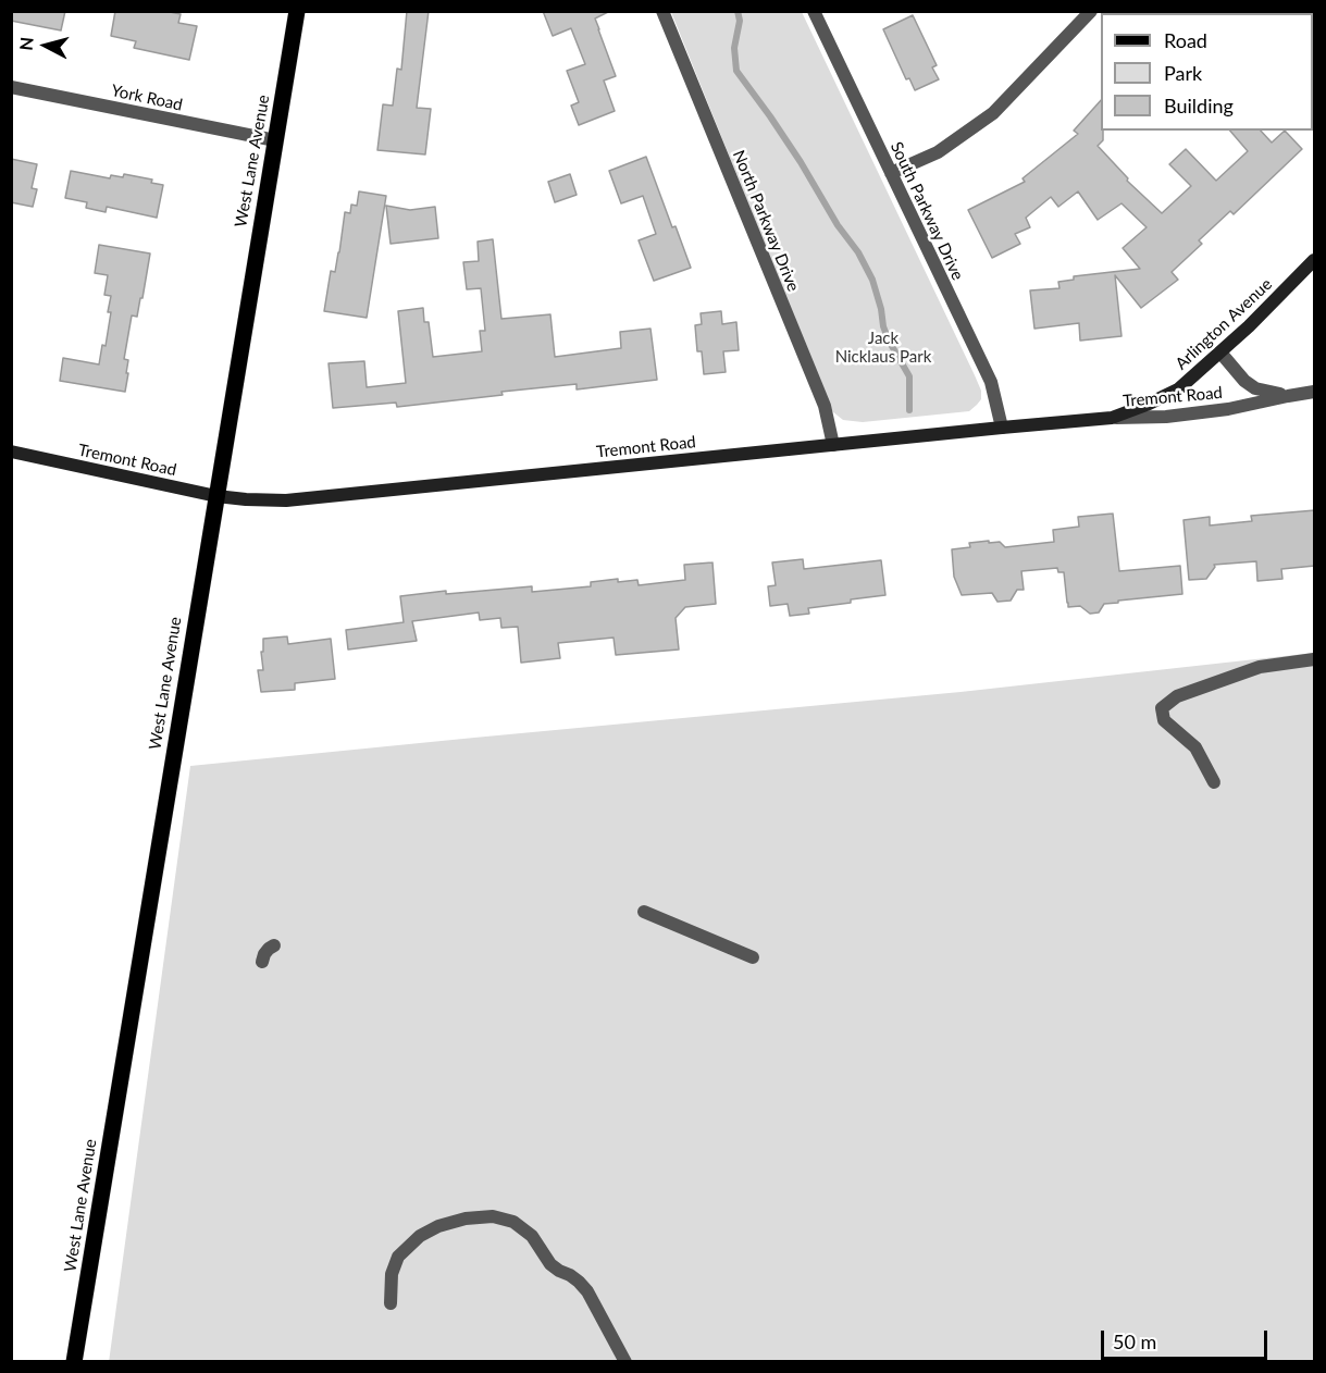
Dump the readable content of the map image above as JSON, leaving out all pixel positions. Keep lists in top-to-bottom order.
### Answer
{
  "streets": {
    "main road": ["West Lane Avenue"],
    "street": [
      "York Road",
      "South Parkway Drive",
      "North Parkway Drive",
      "Arlington Avenue",
      "Tremont Road"
    ]
  },
  "crossings": [
    ["York Road", "West Lane Avenue"],
    ["West Lane Avenue", "Tremont Road"],
    ["South Parkway Drive", "Tremont Road"],
    ["North Parkway Drive", "Tremont Road"],
    ["Arlington Avenue", "Tremont Road"]
  ],
  "parks": ["Jack Nicklaus Park"],
  "legend": ["Road", "Park", "Building"],
  "scale_bar": "50 m",
  "north": "left"
}
